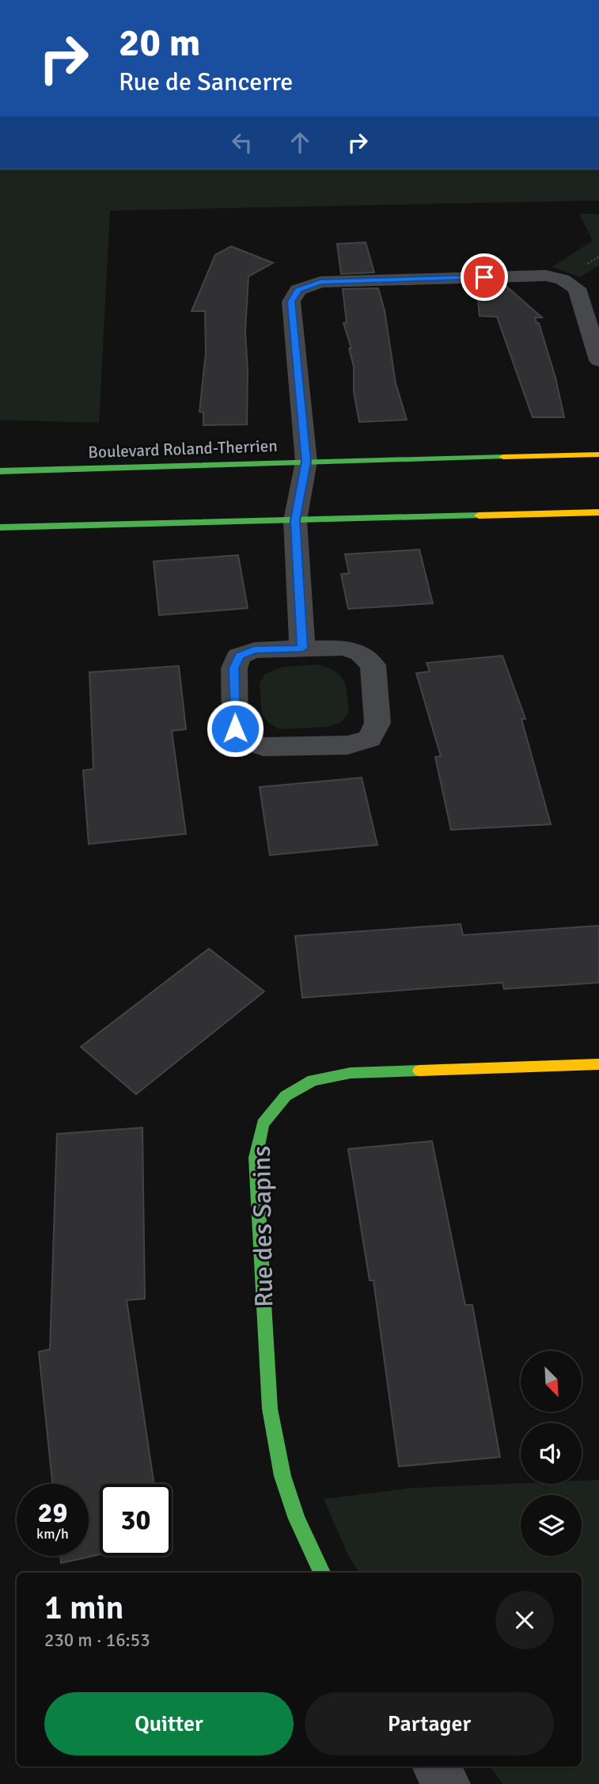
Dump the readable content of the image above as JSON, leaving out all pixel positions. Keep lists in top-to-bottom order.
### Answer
{
  "streets": {
    "main road": ["Boulevard Roland-Therrien", "Rue des Sapins"]
  },
  "north": "bottom right",
  "page": {
    "turn": ["20 m", "Rue de Sancerre"],
    "speed": "29 km/h",
    "limit": "30",
    "heading": ["1 min", "230 m · 16:53"],
    "buttons": ["Quitter", "Partager"]
  }
}
